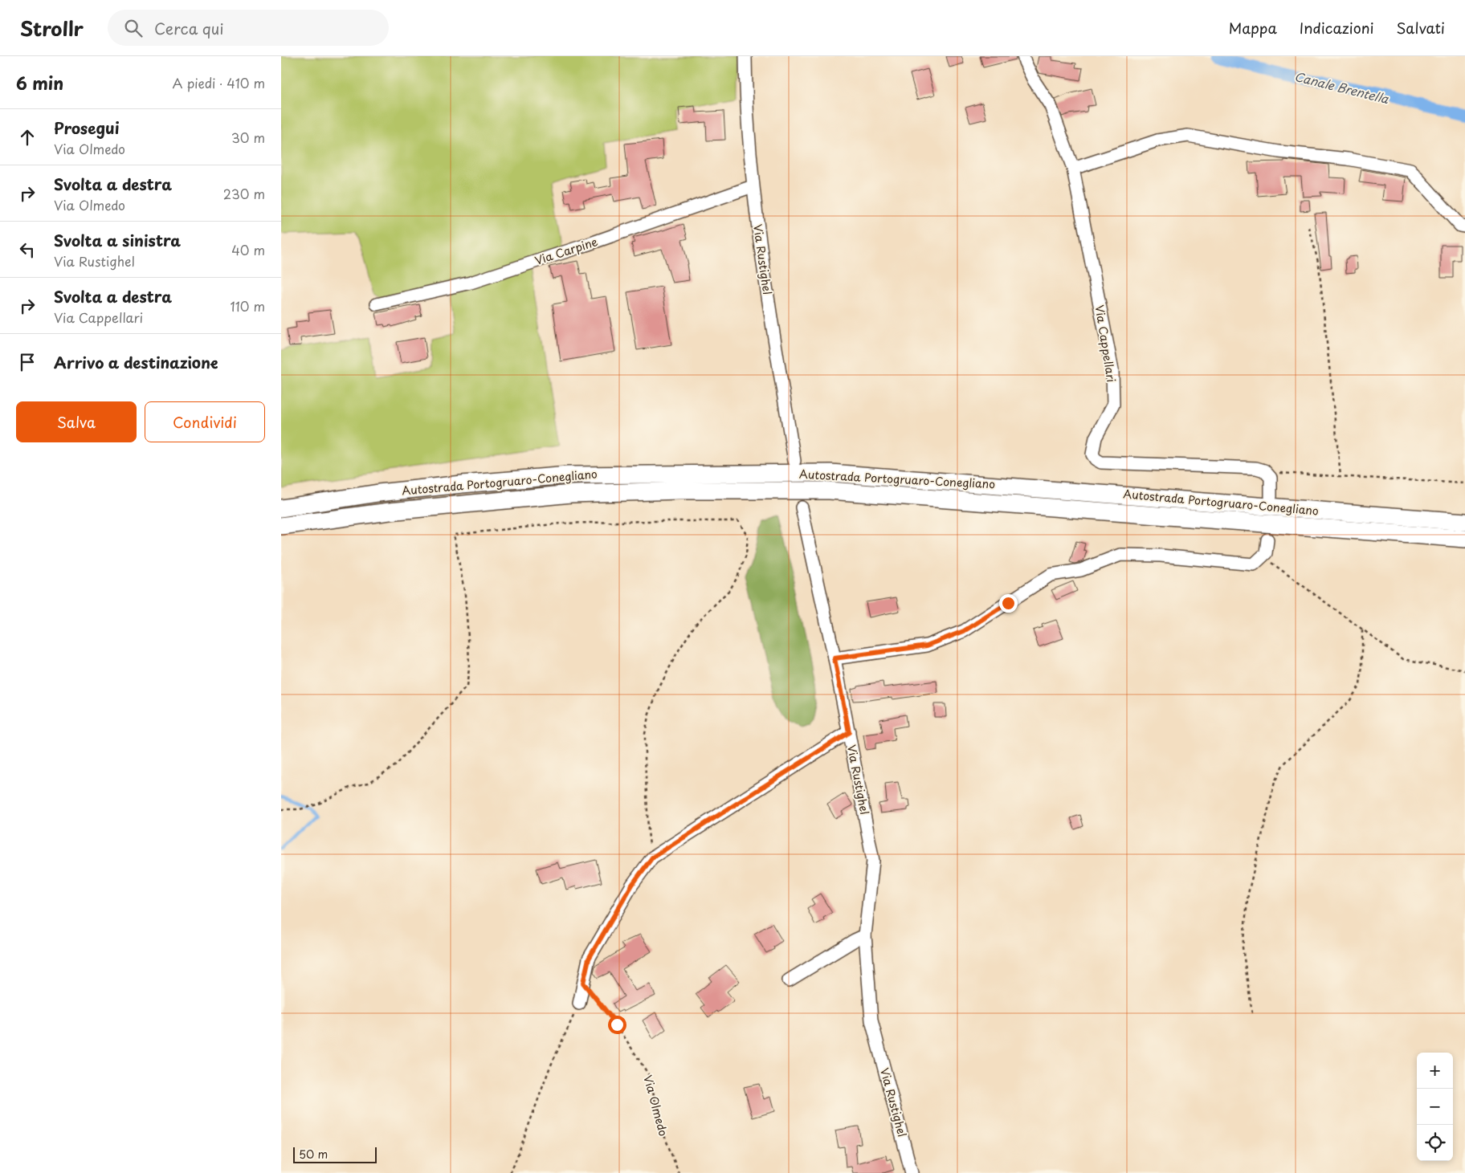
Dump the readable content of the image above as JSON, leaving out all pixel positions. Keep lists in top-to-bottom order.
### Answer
{
  "streets": {
    "highway": ["Autostrada Portogruaro-Conegliano"],
    "street": ["Via Carpine", "Via Rustighel", "Via Cappellari"],
    "path": ["Via Olmedo"]
  },
  "crossings": [
    ["Via Carpine", "Via Rustighel"]
  ],
  "water": ["Canale Brentella"],
  "scale_bar": "50 m",
  "page": {
    "header": "Strollr",
    "search": "Cerca qui",
    "nav": ["Mappa", "Indicazioni", "Salvati"],
    "heading": ["6 min", "A piedi · 410 m"],
    "list": [
      ["Prosegui", "Via Olmedo", "30 m"],
      ["Svolta a destra", "Via Olmedo", "230 m"],
      ["Svolta a sinistra", "Via Rustighel", "40 m"],
      ["Svolta a destra", "Via Cappellari", "110 m"],
      "Arrivo a destinazione"
    ],
    "buttons": ["Salva", "Condividi"],
    "map_buttons": ["+", "−"],
    "scale": "50 m"
  }
}
